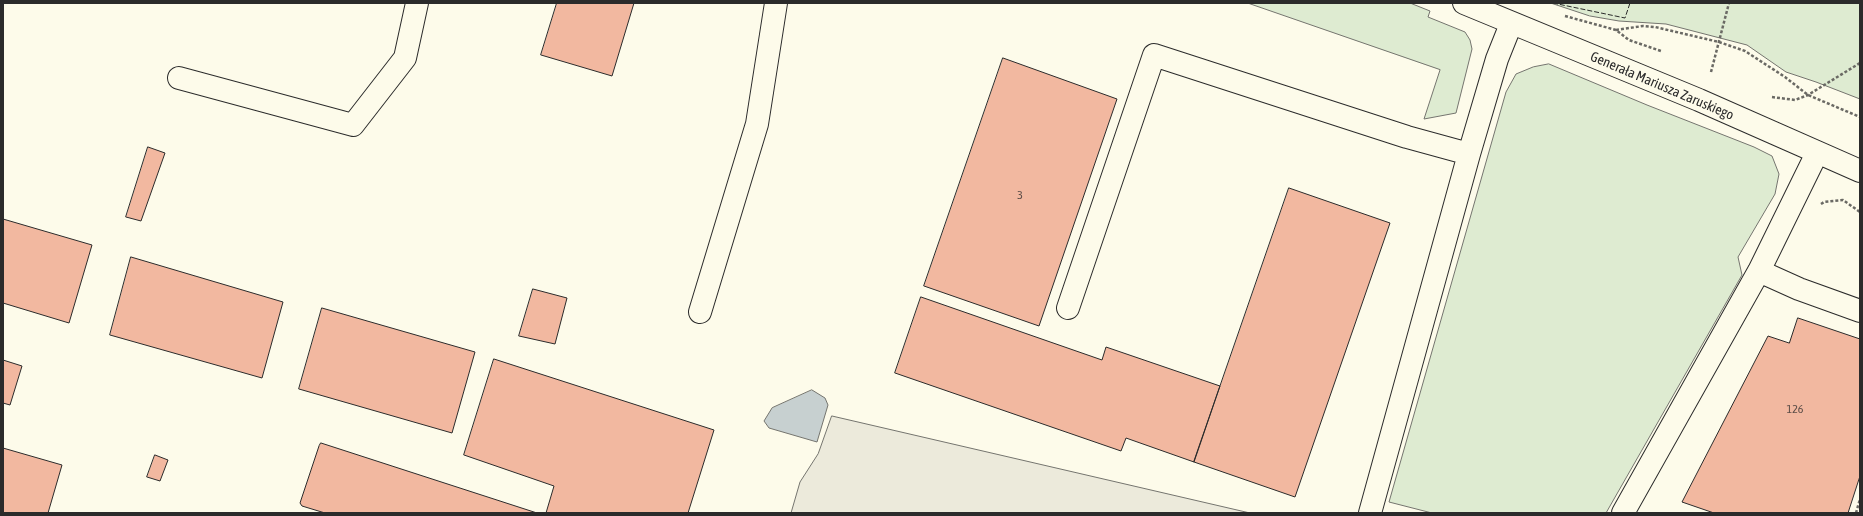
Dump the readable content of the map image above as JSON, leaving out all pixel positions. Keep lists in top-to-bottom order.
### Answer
{
  "streets": {
    "street": ["Generała Mariusza Zaruskiego"]
  },
  "house_numbers": ["3", "126"]
}
